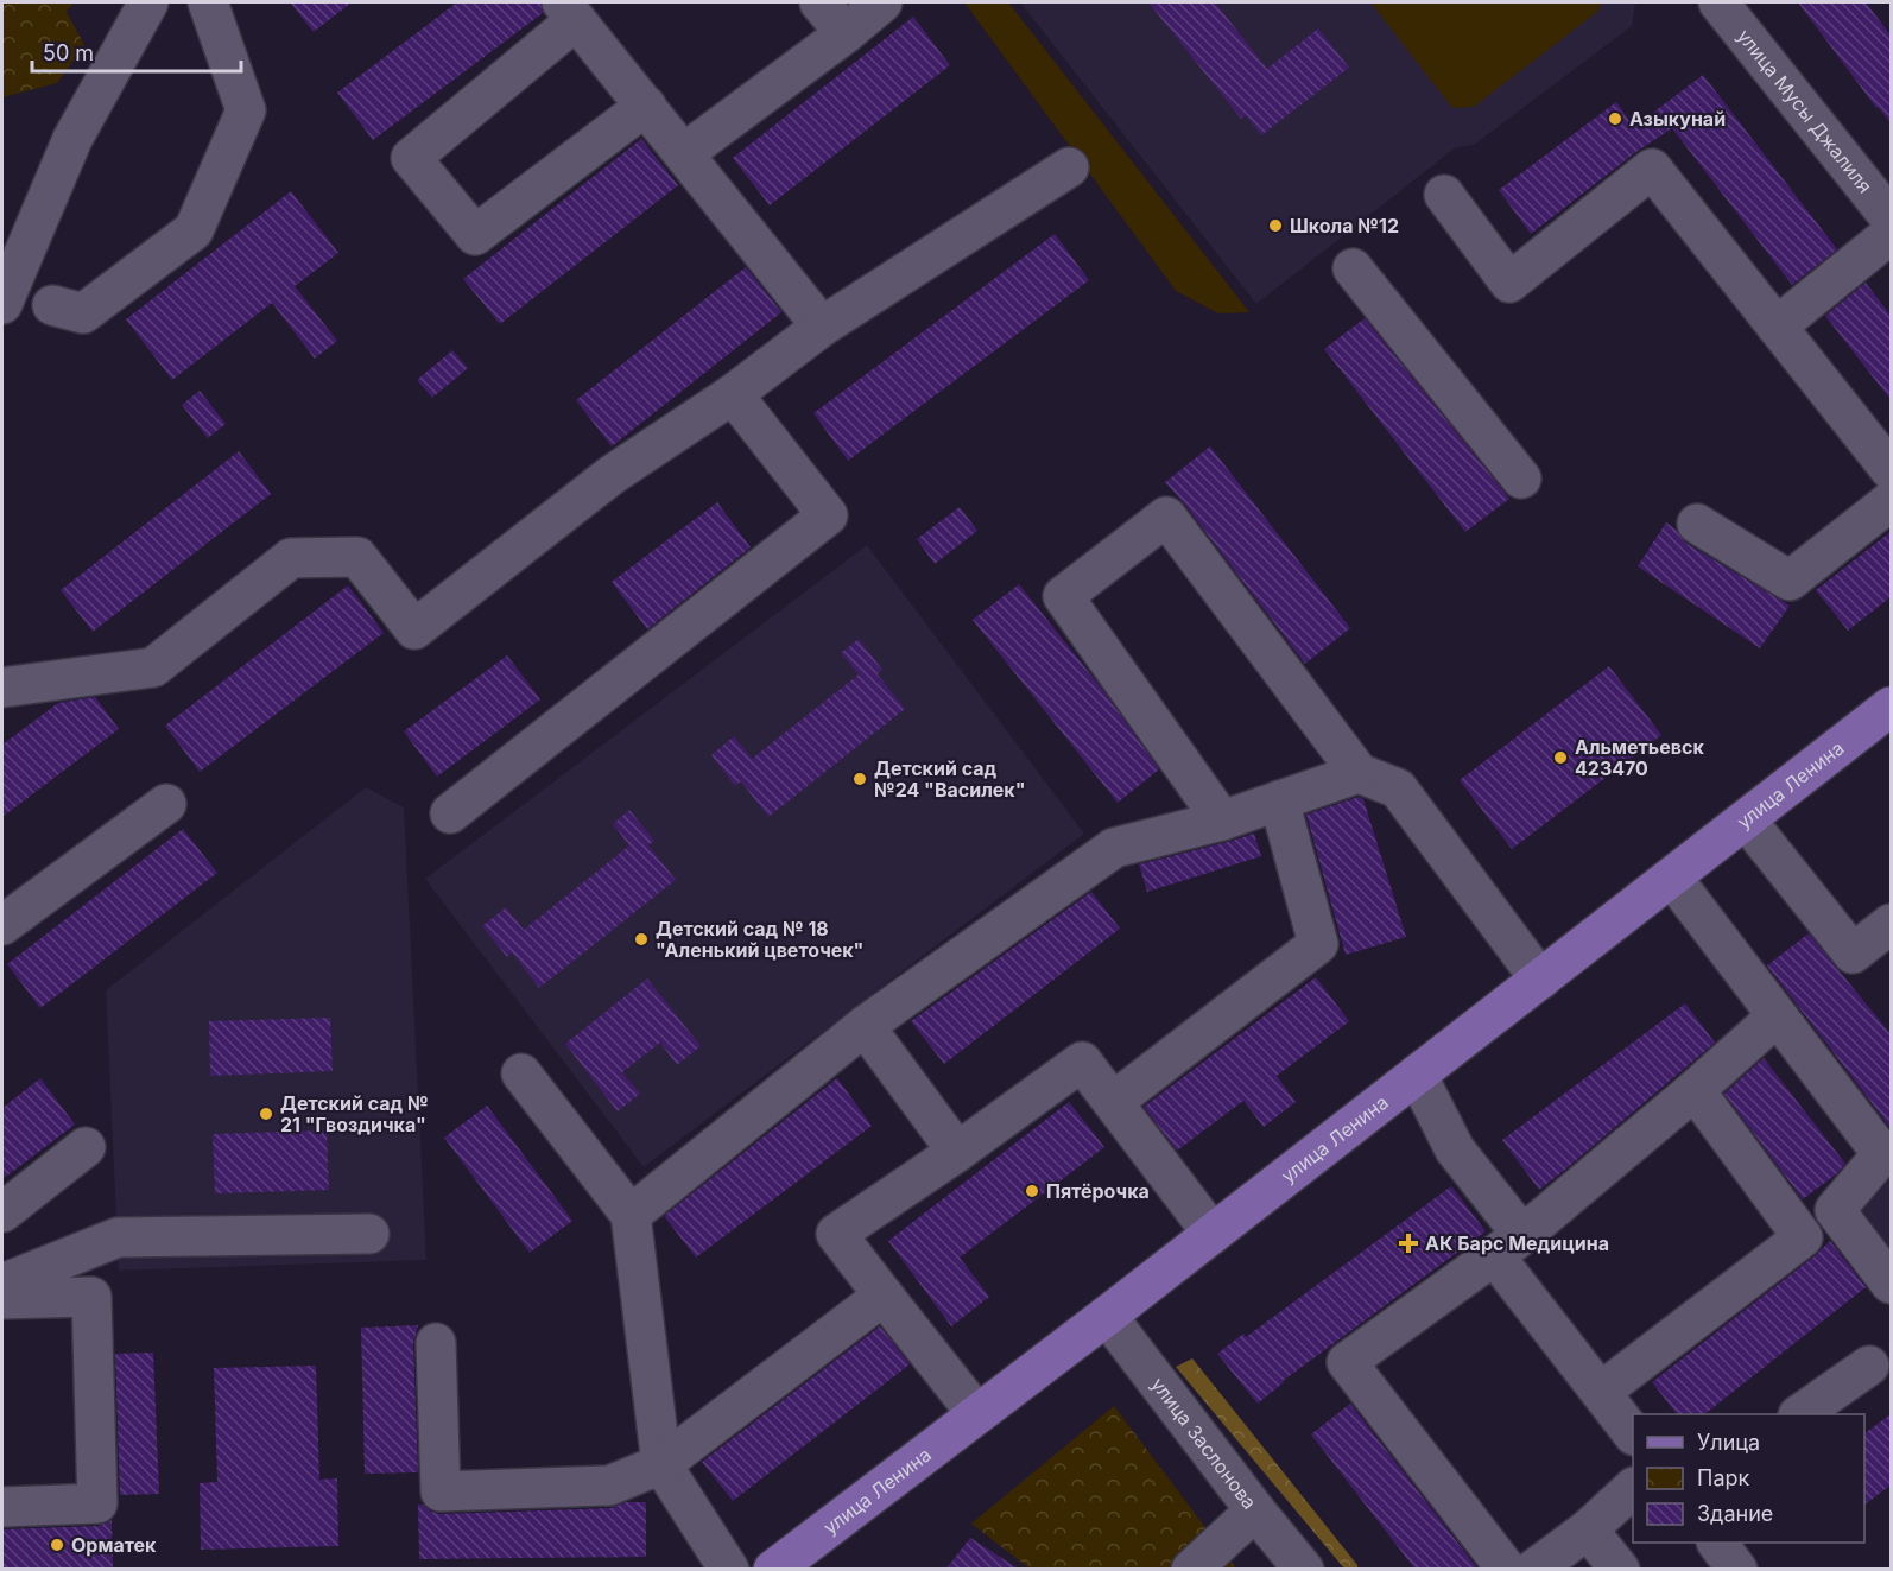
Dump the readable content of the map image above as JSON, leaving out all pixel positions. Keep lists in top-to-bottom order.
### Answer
{
  "streets": {
    "main road": ["улица Ленина"],
    "street": ["улица Мусы Джалиля", "улица Заслонова"]
  },
  "crossings": [
    ["улица Ленина", "улица Заслонова"]
  ],
  "places": {
    "other": [
      "Азыкунай",
      "Школа №12",
      "Альметьевск 423470",
      "Детский сад №24 \"Василек\"",
      "Детский сад № 18 \"Аленький цветочек\"",
      "Детский сад № 21 \"Гвоздичка\"",
      "Пятёрочка",
      "Орматек"
    ],
    "health": ["АК Барс Медицина"]
  },
  "legend": ["Улица", "Парк", "Здание"],
  "scale_bar": "50 m"
}
